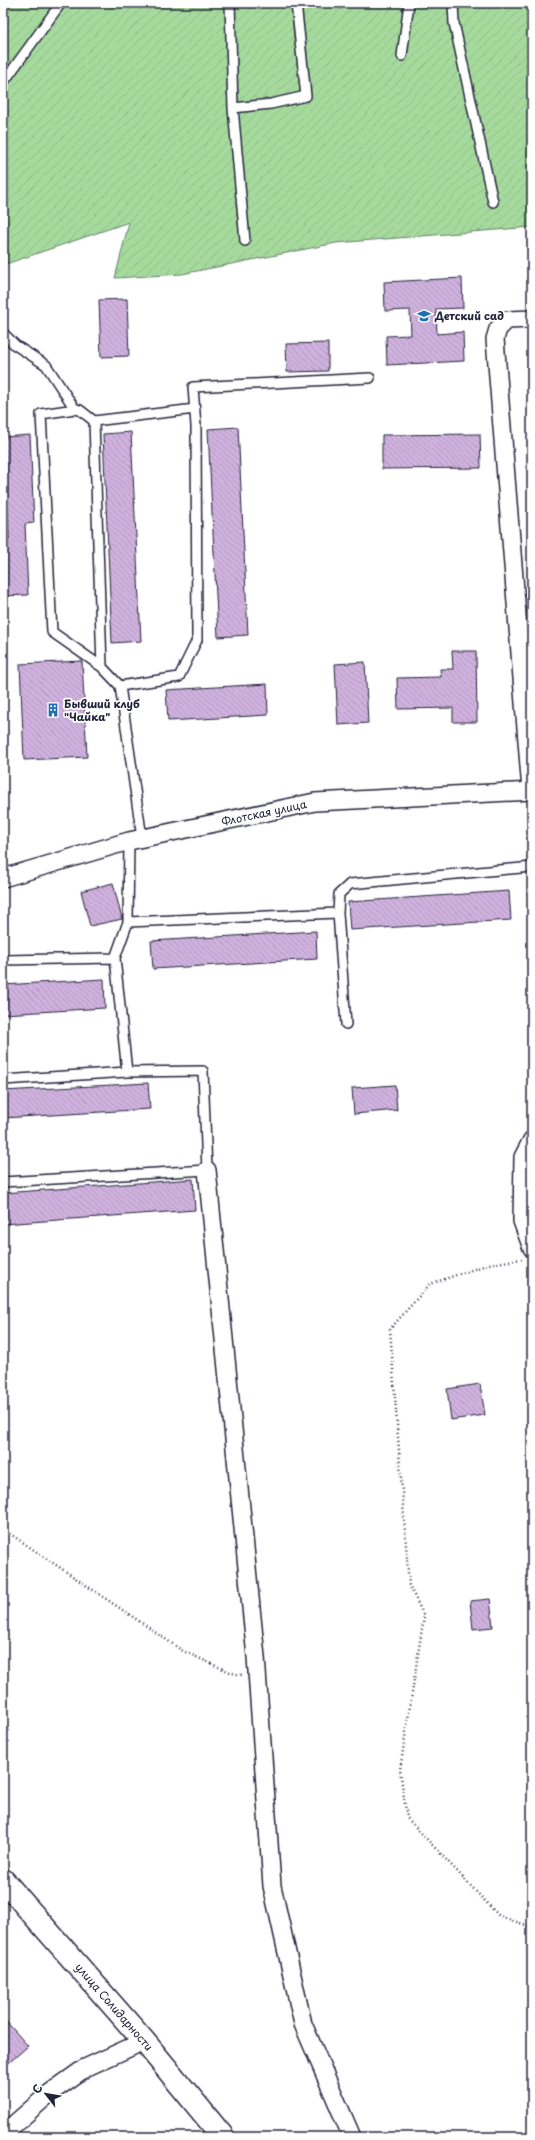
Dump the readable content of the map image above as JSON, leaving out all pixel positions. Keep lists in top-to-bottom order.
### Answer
{
  "streets": {
    "street": ["Флотская улица", "улица Солидарности"]
  },
  "places": {
    "school or university": ["Детский сад"],
    "building": ["Бывший клуб \"Чайка\""]
  },
  "north": "top left"
}
